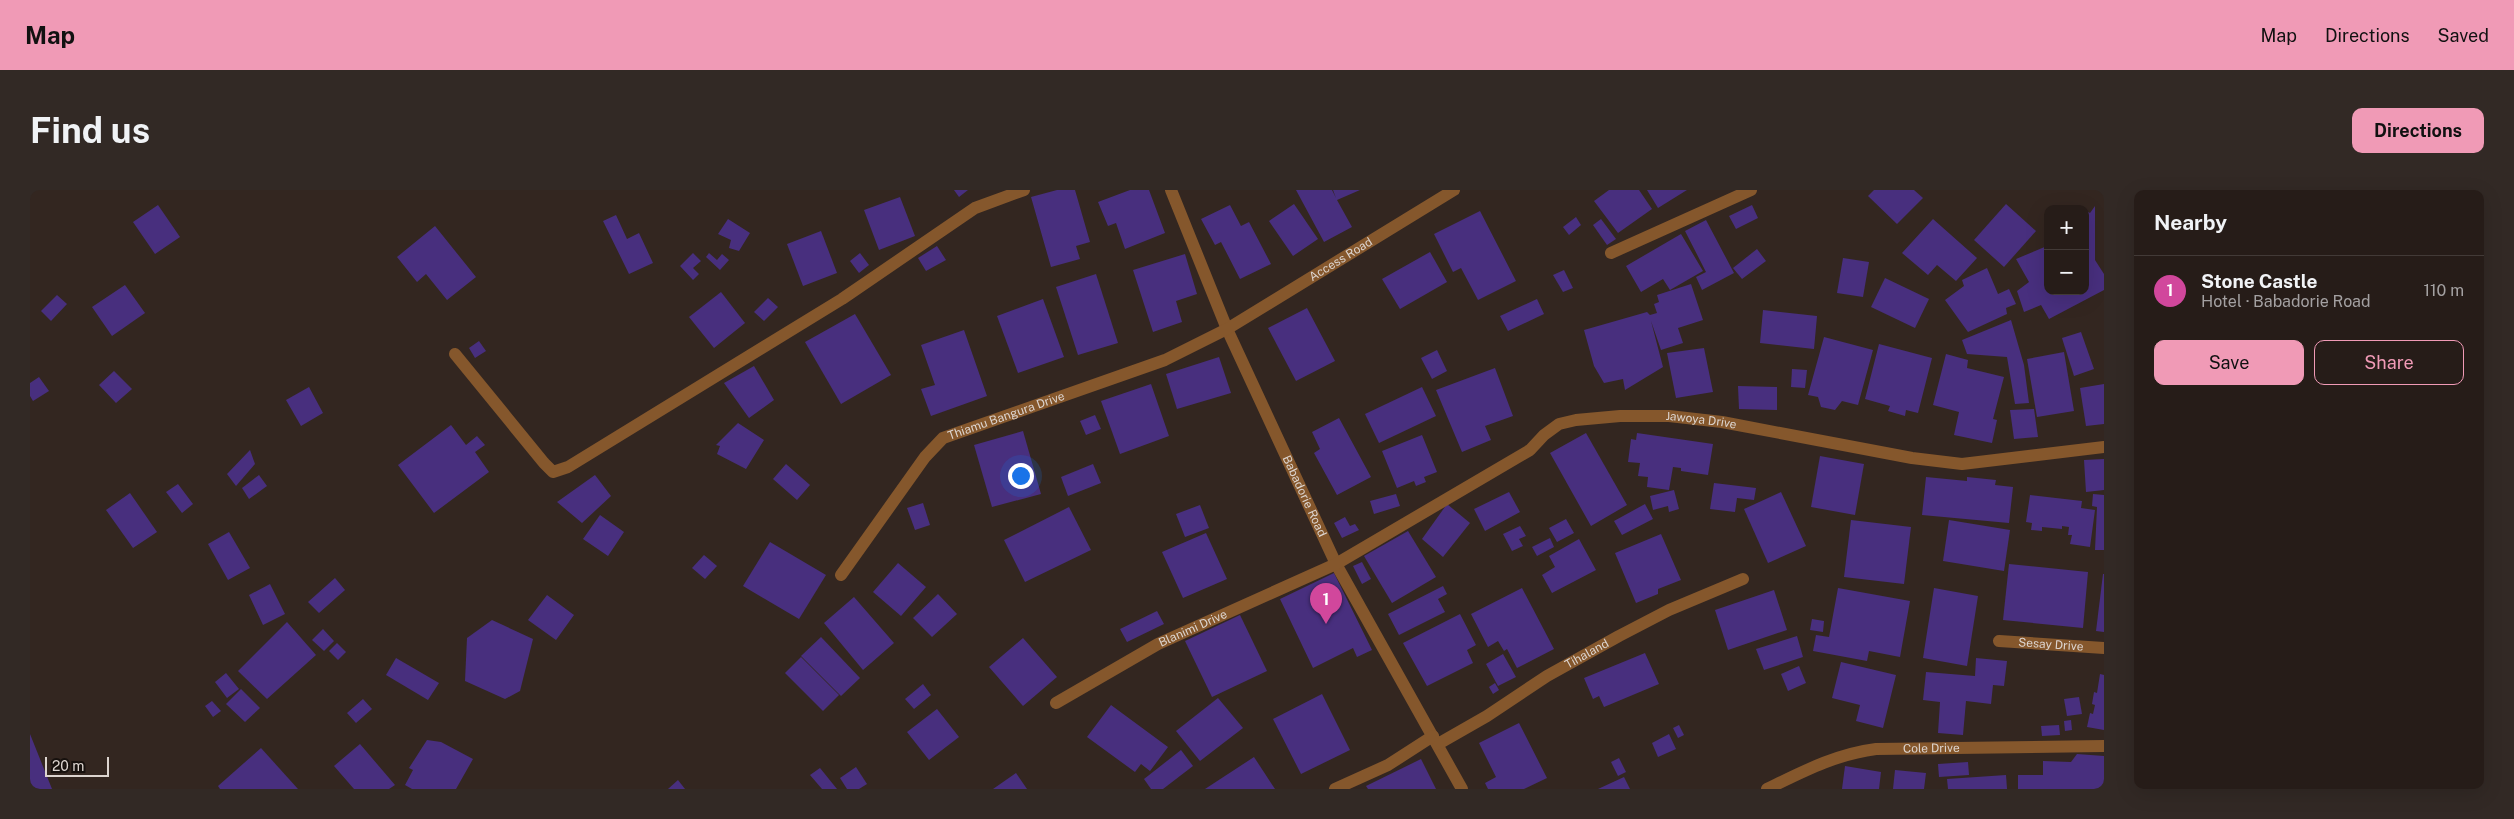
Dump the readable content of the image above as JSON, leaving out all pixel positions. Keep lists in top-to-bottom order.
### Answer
{
  "streets": {
    "street": [
      "Access Road",
      "Thiamu Bangura Drive",
      "Jawoya Drive",
      "Babadorie Road",
      "Blanimi Drive",
      "Sesay Drive",
      "Tihaland",
      "Cole Drive"
    ]
  },
  "crossings": [
    ["Access Road", "Thiamu Bangura Drive"],
    ["Access Road", "Babadorie Road"],
    ["Thiamu Bangura Drive", "Babadorie Road"],
    ["Jawoya Drive", "Babadorie Road"],
    ["Jawoya Drive", "Blanimi Drive"],
    ["Babadorie Road", "Blanimi Drive"],
    ["Babadorie Road", "Tihaland"]
  ],
  "scale_bar": "20 m",
  "page": {
    "header": "Map",
    "nav": ["Map", "Directions", "Saved"],
    "buttons": [
      "Directions",
      ["Save", "Share"]
    ],
    "title": "Find us",
    "heading": "Nearby",
    "map_buttons": ["+", "−"],
    "list": [
      {
        "mark": "1",
        "name": "Stone Castle",
        "note": "Hotel · Babadorie Road",
        "value": "110 m"
      }
    ],
    "pins": "1",
    "scale": "20 m"
  }
}
